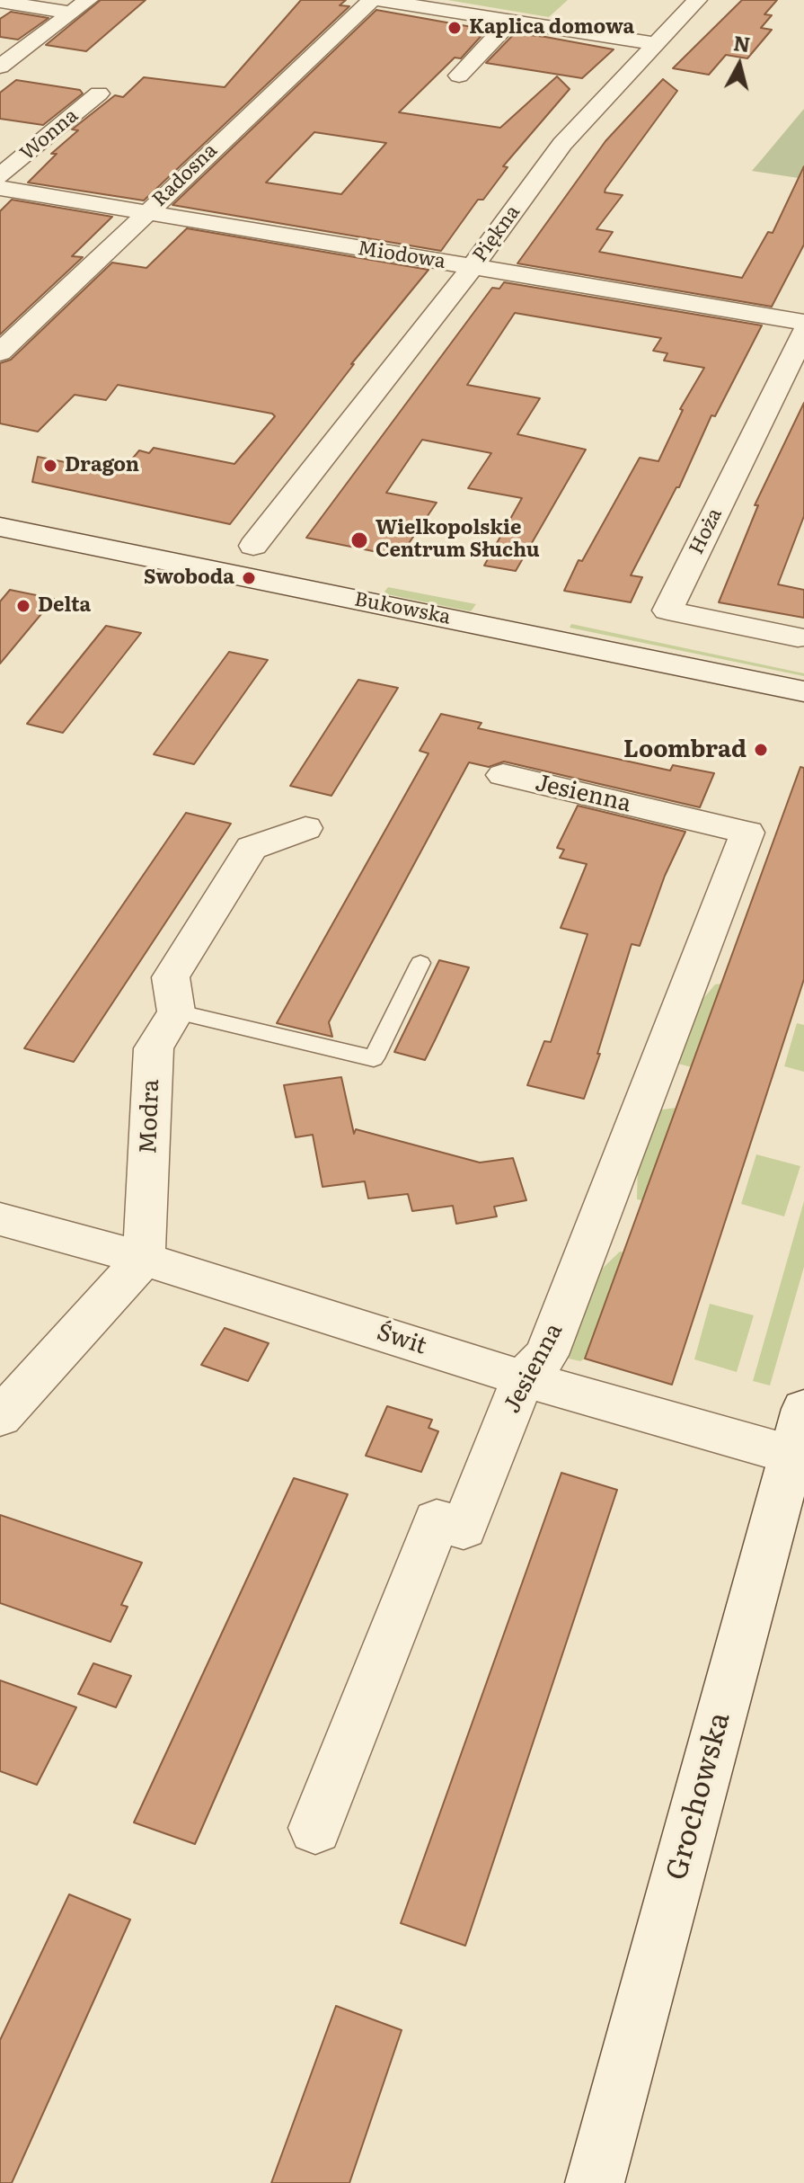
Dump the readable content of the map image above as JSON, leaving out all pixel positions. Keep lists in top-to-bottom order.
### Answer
{
  "streets": {
    "street": [
      "Wonna",
      "Radosna",
      "Piękna",
      "Miodowa",
      "Hoża",
      "Bukowska",
      "Jesienna",
      "Modra",
      "Świt",
      "Grochowska"
    ]
  },
  "crossings": [
    ["Radosna", "Miodowa"],
    ["Piękna", "Miodowa"],
    ["Jesienna", "Świt"],
    ["Modra", "Świt"],
    ["Świt", "Grochowska"]
  ],
  "places": [
    "Kaplica domowa",
    "Dragon",
    "Wielkopolskie Centrum Słuchu",
    "Swoboda",
    "Delta",
    "Loombrad"
  ],
  "north": "top"
}
